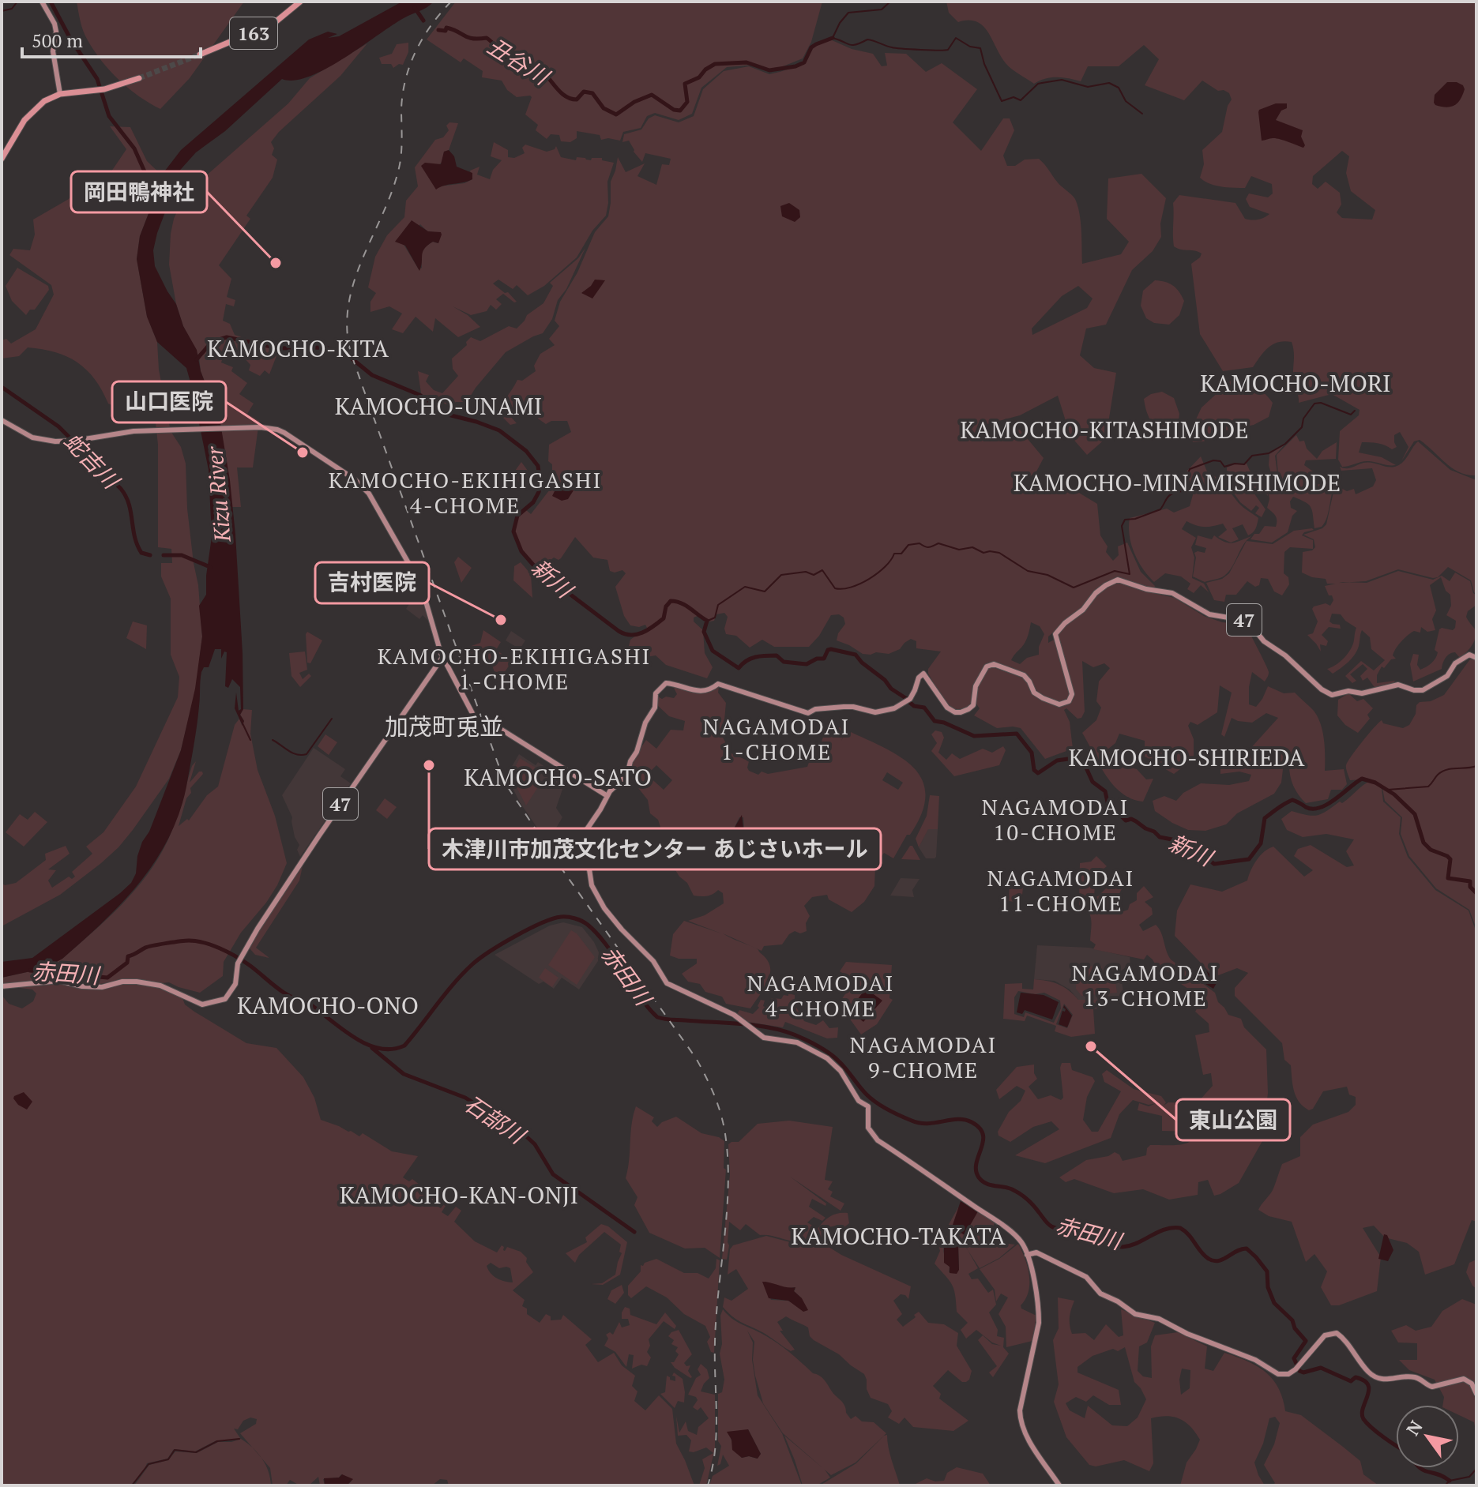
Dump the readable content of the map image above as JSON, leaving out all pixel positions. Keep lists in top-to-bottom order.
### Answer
{
  "streets": {
    "highway": ["163"],
    "main road": ["47"]
  },
  "districts": [
    "KAMOCHO-KITA",
    "KAMOCHO-MORI",
    "KAMOCHO-UNAMI",
    "KAMOCHO-KITASHIMODE",
    "KAMOCHO-EKIHIGASHI 4-CHOME",
    "KAMOCHO-MINAMISHIMODE",
    "KAMOCHO-EKIHIGASHI 1-CHOME",
    "NAGAMODAI 1-CHOME",
    "加茂町兎並",
    "KAMOCHO-SHIRIEDA",
    "KAMOCHO-SATO",
    "NAGAMODAI 10-CHOME",
    "NAGAMODAI 11-CHOME",
    "NAGAMODAI 13-CHOME",
    "NAGAMODAI 4-CHOME",
    "KAMOCHO-ONO",
    "NAGAMODAI 9-CHOME",
    "KAMOCHO-KAN-ONJI",
    "KAMOCHO-TAKATA"
  ],
  "water": [
    "丑谷川",
    "蛇吉川",
    "Kizu River",
    "新川",
    "赤田川",
    "石部川"
  ],
  "places": [
    "岡田鴨神社",
    "山口医院",
    "吉村医院",
    "木津川市加茂文化センター あじさいホール",
    "東山公園"
  ],
  "scale_bar": "500 m",
  "north": "top left"
}
